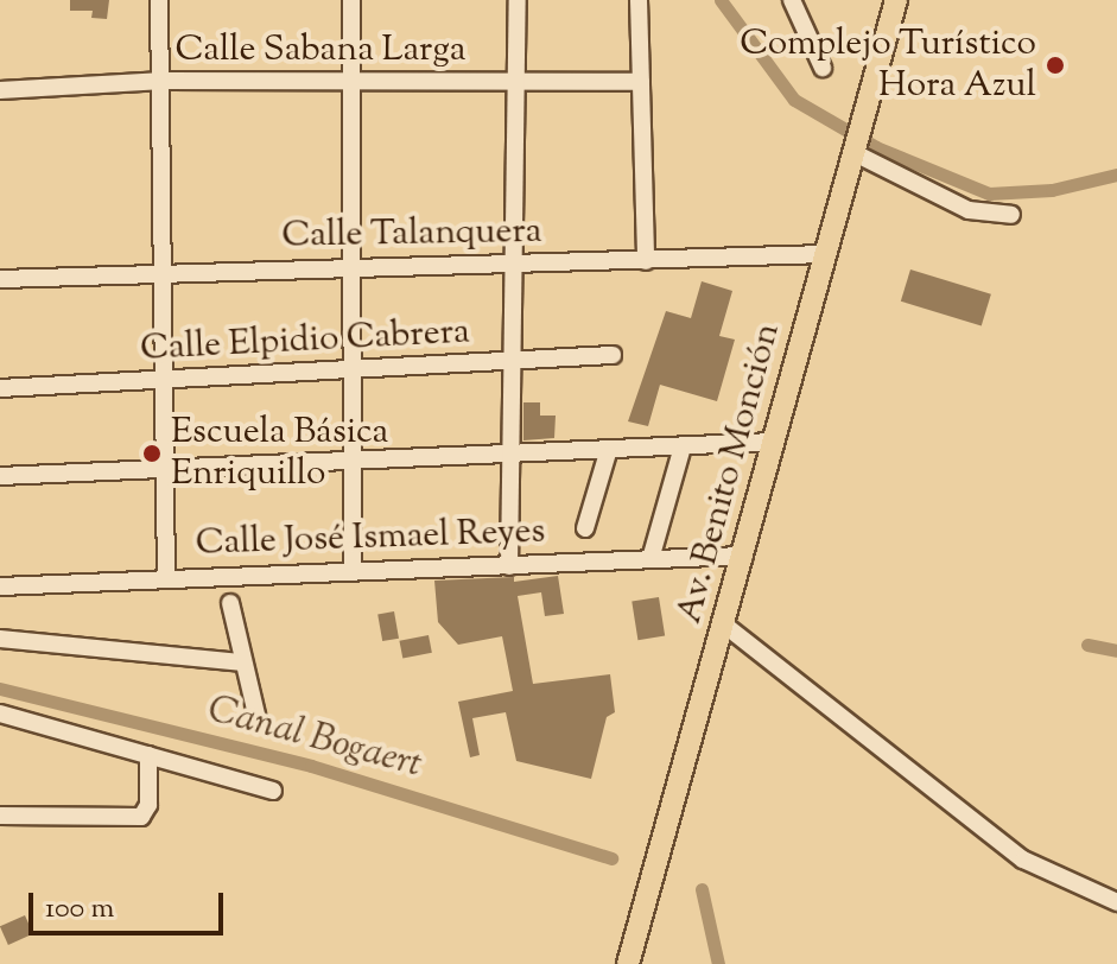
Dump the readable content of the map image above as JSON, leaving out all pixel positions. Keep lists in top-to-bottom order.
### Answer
{
  "streets": {
    "main road": ["Av. Benito Monción"],
    "street": [
      "Calle Sabana Larga",
      "Calle Talanquera",
      "Calle Elpidio Cabrera",
      "Calle José Ismael Reyes"
    ]
  },
  "crossings": [
    ["Calle Talanquera", "Av. Benito Monción"],
    ["Av. Benito Monción", "Calle José Ismael Reyes"]
  ],
  "water": ["Canal Bogaert"],
  "places": ["Complejo Turístico Hora Azul", "Escuela Básica Enriquillo"],
  "scale_bar": "100 m"
}
